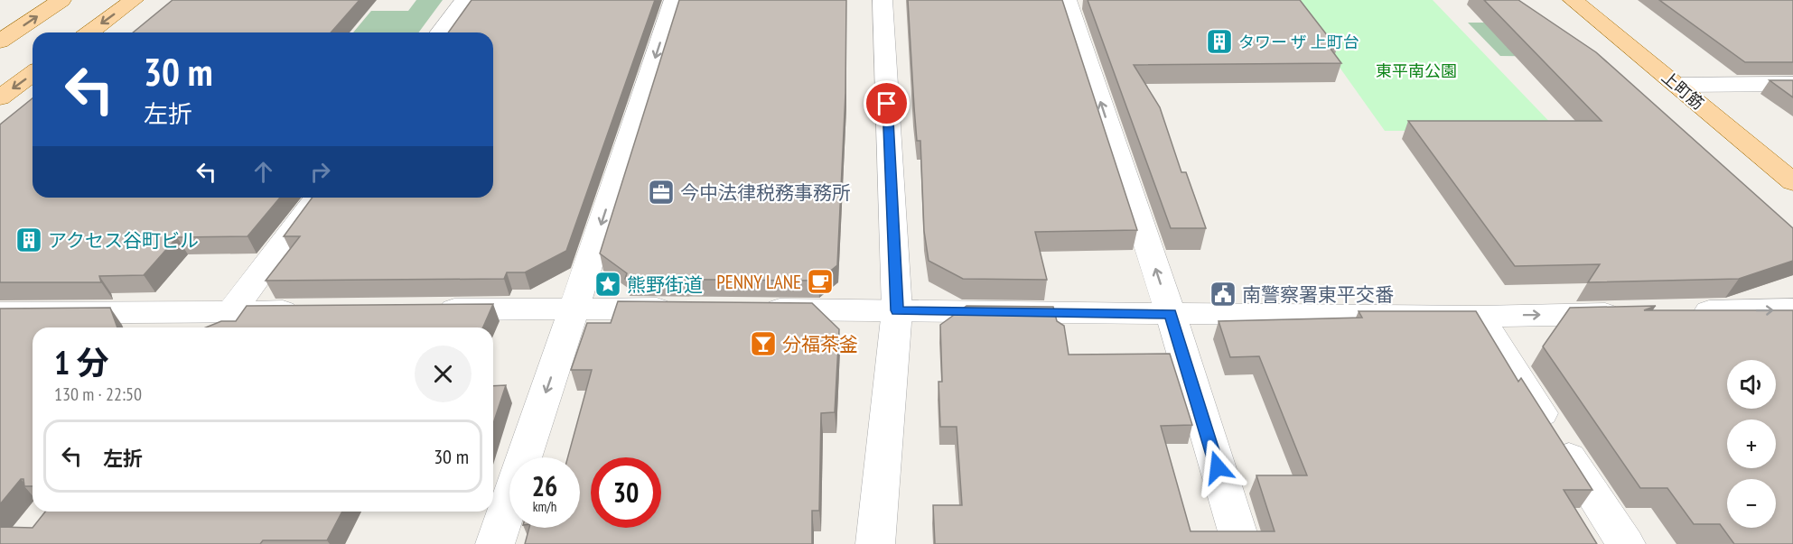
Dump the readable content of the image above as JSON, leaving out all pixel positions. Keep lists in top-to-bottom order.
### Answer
{
  "streets": {
    "main road": ["上町筋"]
  },
  "parks": ["東平南公園"],
  "places": {
    "building": ["タワー ザ 上町台", "アクセス谷町ビル"],
    "office": ["今中法律税務事務所"],
    "cafe": ["PENNY LANE"],
    "place": ["熊野街道"],
    "public building": ["南警察署東平交番"],
    "bar": ["分福茶釜"]
  },
  "page": {
    "turn": ["30 m", "左折"],
    "heading": ["1 分", "130 m · 22:50"],
    "map_buttons": ["+", "−"],
    "list": [
      {
        "name": "左折",
        "value": "30 m"
      }
    ],
    "speed": "26 km/h",
    "limit": "30"
  }
}
